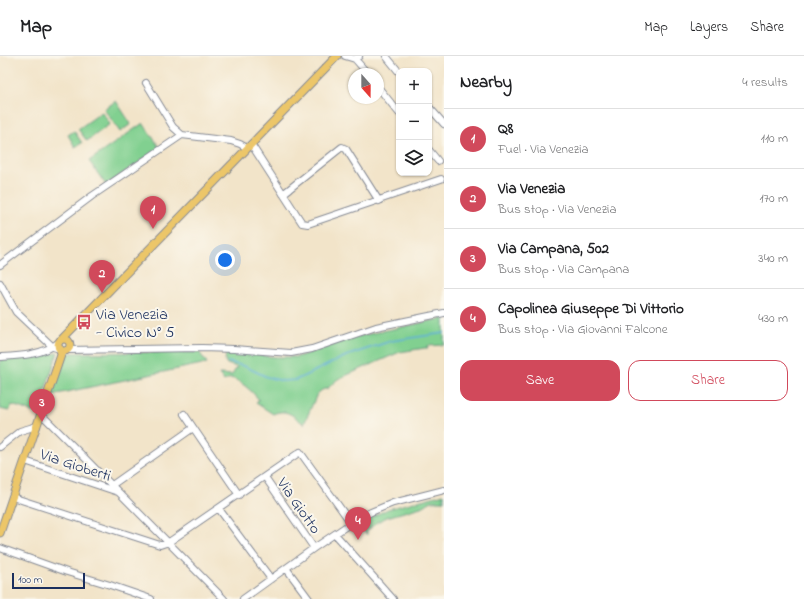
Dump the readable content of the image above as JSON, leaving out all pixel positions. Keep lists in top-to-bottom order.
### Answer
{
  "streets": {
    "street": ["Via Gioberti", "Via Giotto"]
  },
  "places": {
    "bus stop": ["Via Venezia - Civico N° 5"]
  },
  "scale_bar": "100 m",
  "north": "bottom",
  "page": {
    "header": "Map",
    "nav": ["Map", "Layers", "Share"],
    "heading": ["Nearby", "4 results"],
    "map_buttons": ["+", "−"],
    "list": [
      {
        "mark": "1",
        "name": "Q8",
        "note": "Fuel · Via Venezia",
        "value": "110 m"
      },
      {
        "mark": "2",
        "name": "Via Venezia",
        "note": "Bus stop · Via Venezia",
        "value": "170 m"
      },
      {
        "mark": "3",
        "name": "Via Campana, 502",
        "note": "Bus stop · Via Campana",
        "value": "340 m"
      },
      {
        "mark": "4",
        "name": "Capolinea Giuseppe Di Vittorio",
        "note": "Bus stop · Via Giovanni Falcone",
        "value": "430 m"
      }
    ],
    "pins": [
      "1",
      "2",
      "3",
      "4"
    ],
    "buttons": ["Save", "Share"],
    "scale": "100 m"
  }
}
